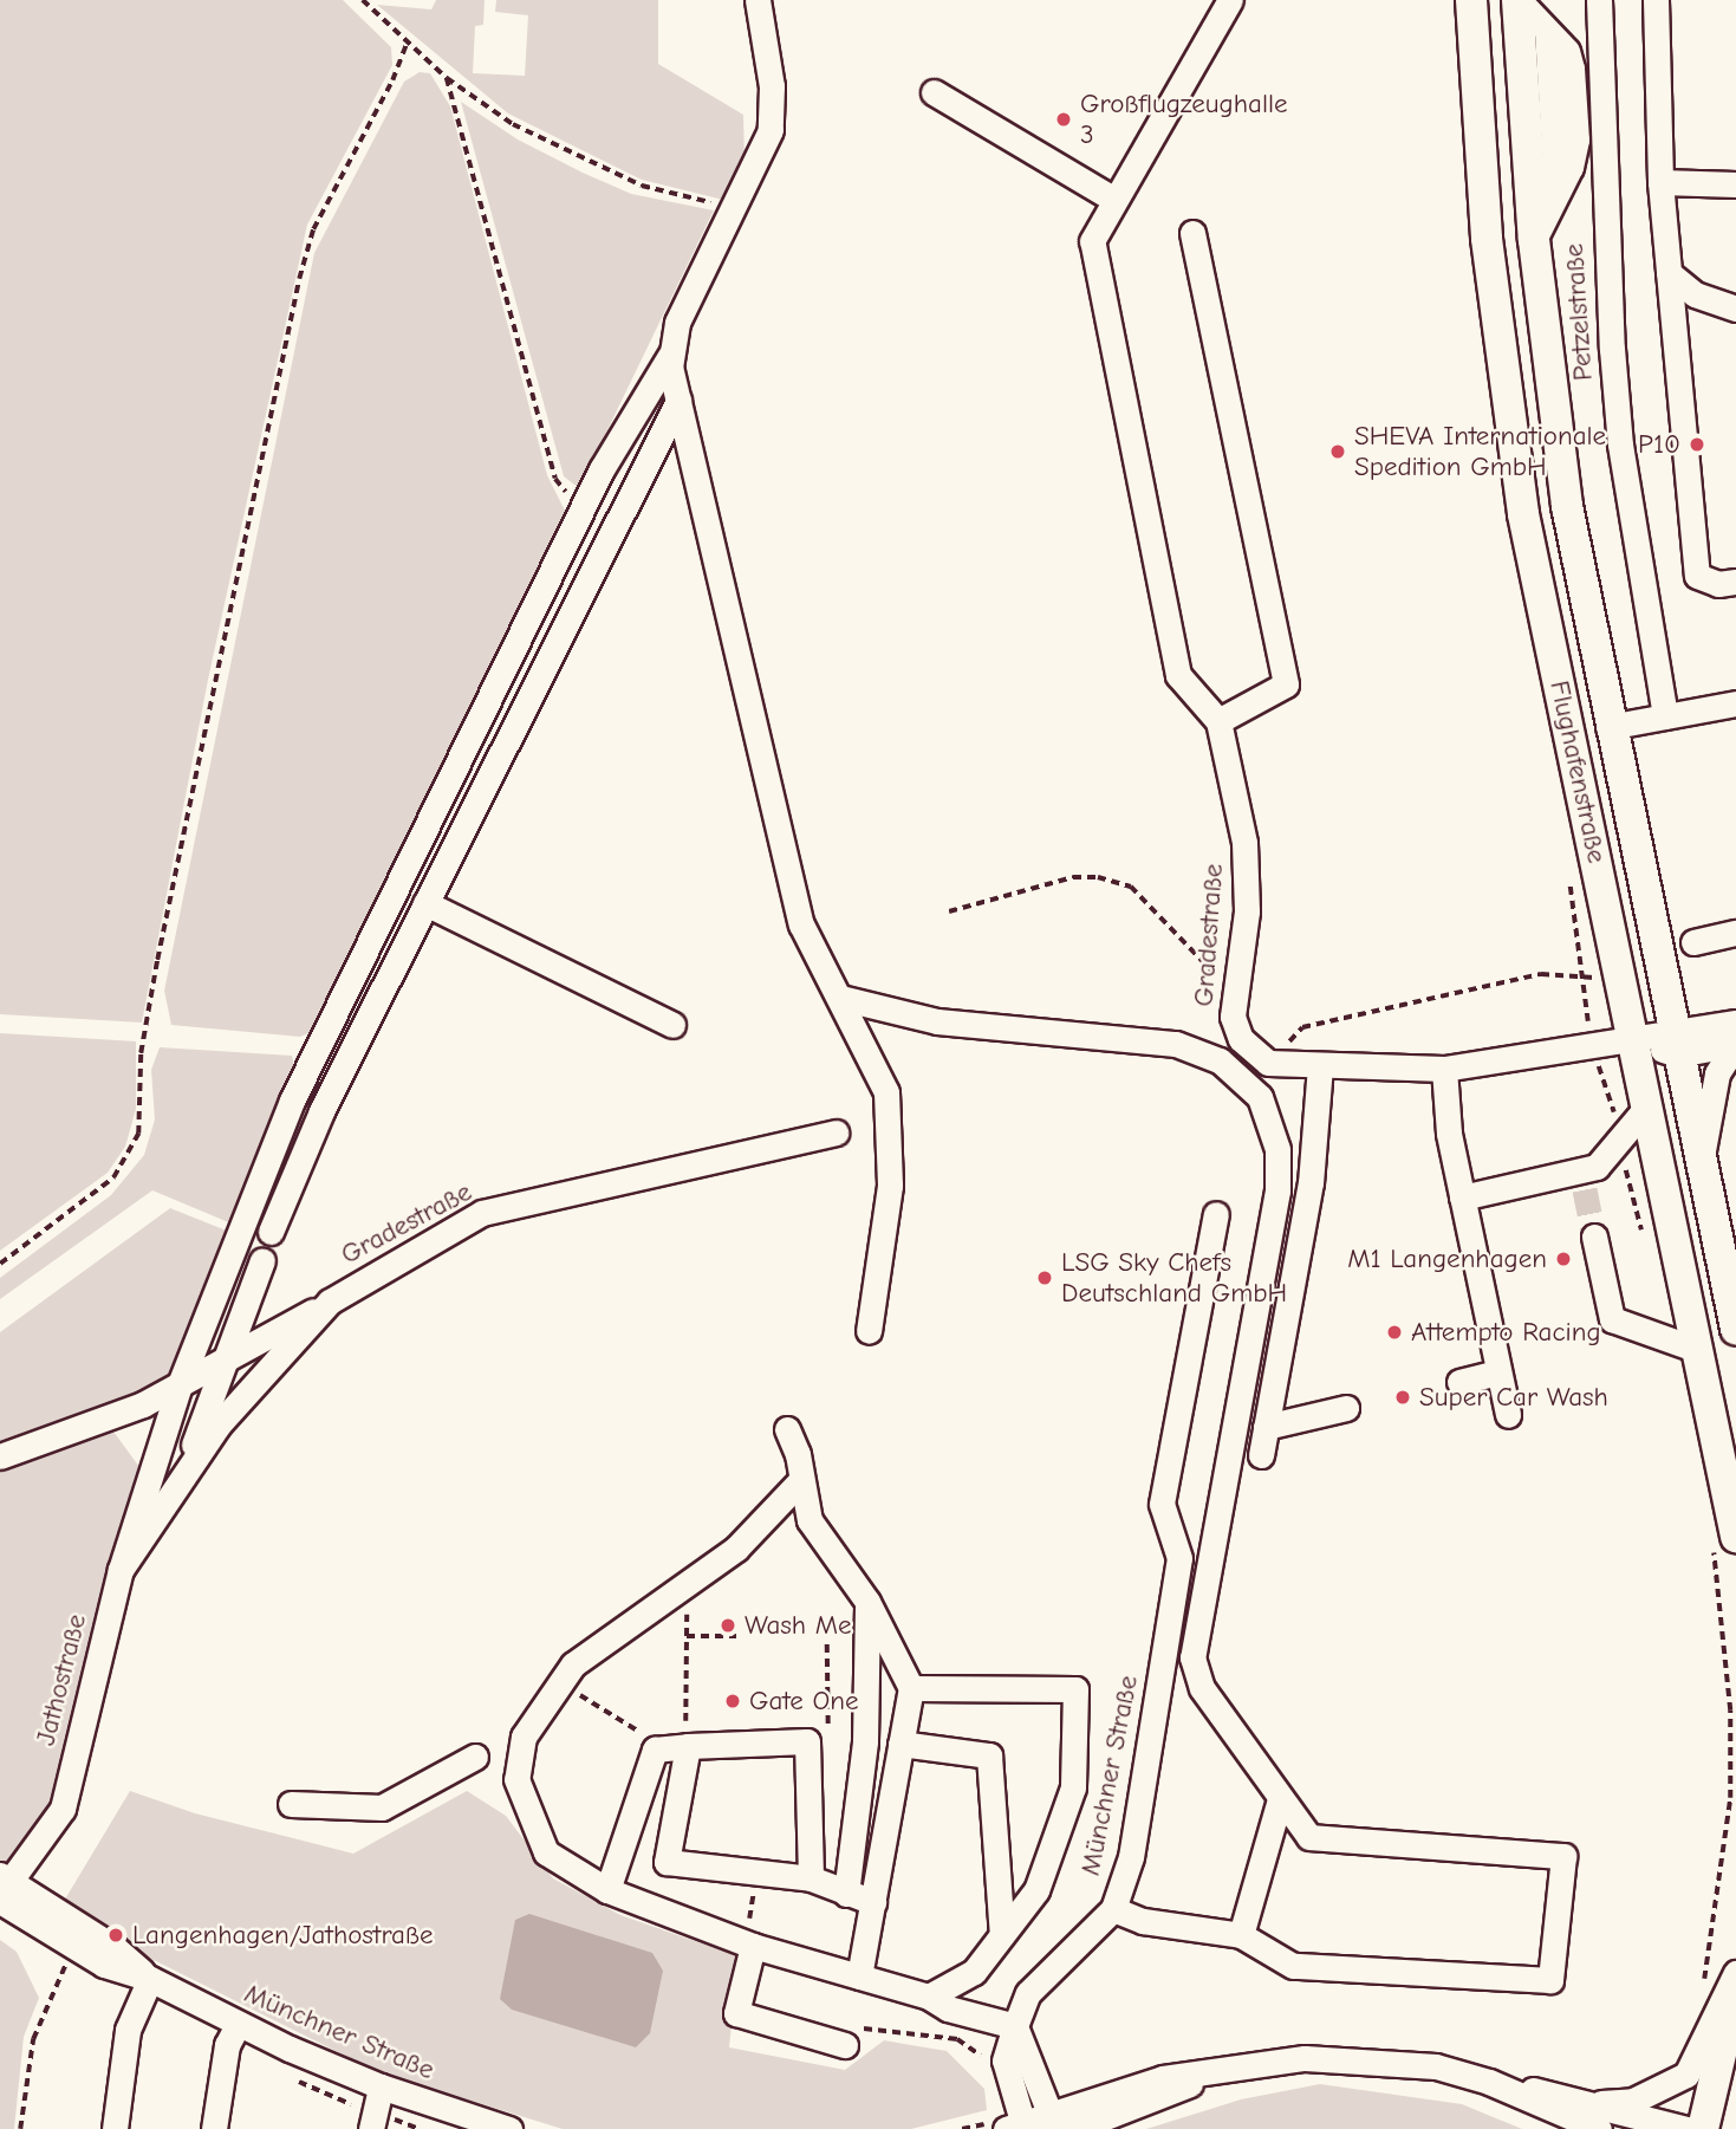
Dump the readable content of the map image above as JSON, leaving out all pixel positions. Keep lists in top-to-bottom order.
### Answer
{
  "streets": {
    "main road": ["Flughafenstraße"],
    "street": [
      "Petzelstraße",
      "Gradestraße",
      "Jathostraße",
      "Münchner Straße"
    ]
  },
  "crossings": [
    ["Gradestraße", "Jathostraße"],
    ["Jathostraße", "Münchner Straße"]
  ],
  "places": [
    "Großflugzeughalle 3",
    "P10",
    "SHEVA Internationale Spedition GmbH",
    "M1 Langenhagen",
    "LSG Sky Chefs Deutschland GmbH",
    "Attempto Racing",
    "Super Car Wash",
    "Wash Me",
    "Gate One",
    "Langenhagen/Jathostraße"
  ]
}
